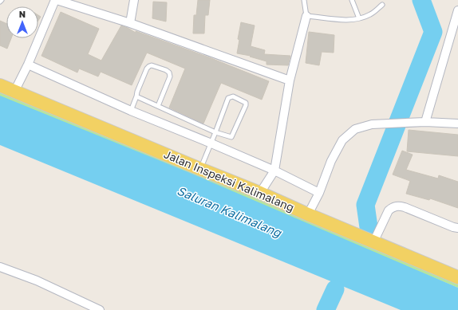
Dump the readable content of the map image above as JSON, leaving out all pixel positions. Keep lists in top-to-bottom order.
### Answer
{
  "streets": {
    "main road": ["Jalan Inspeksi Kalimalang"]
  },
  "water": ["Saluran Kalimalang"],
  "north": "top"
}
